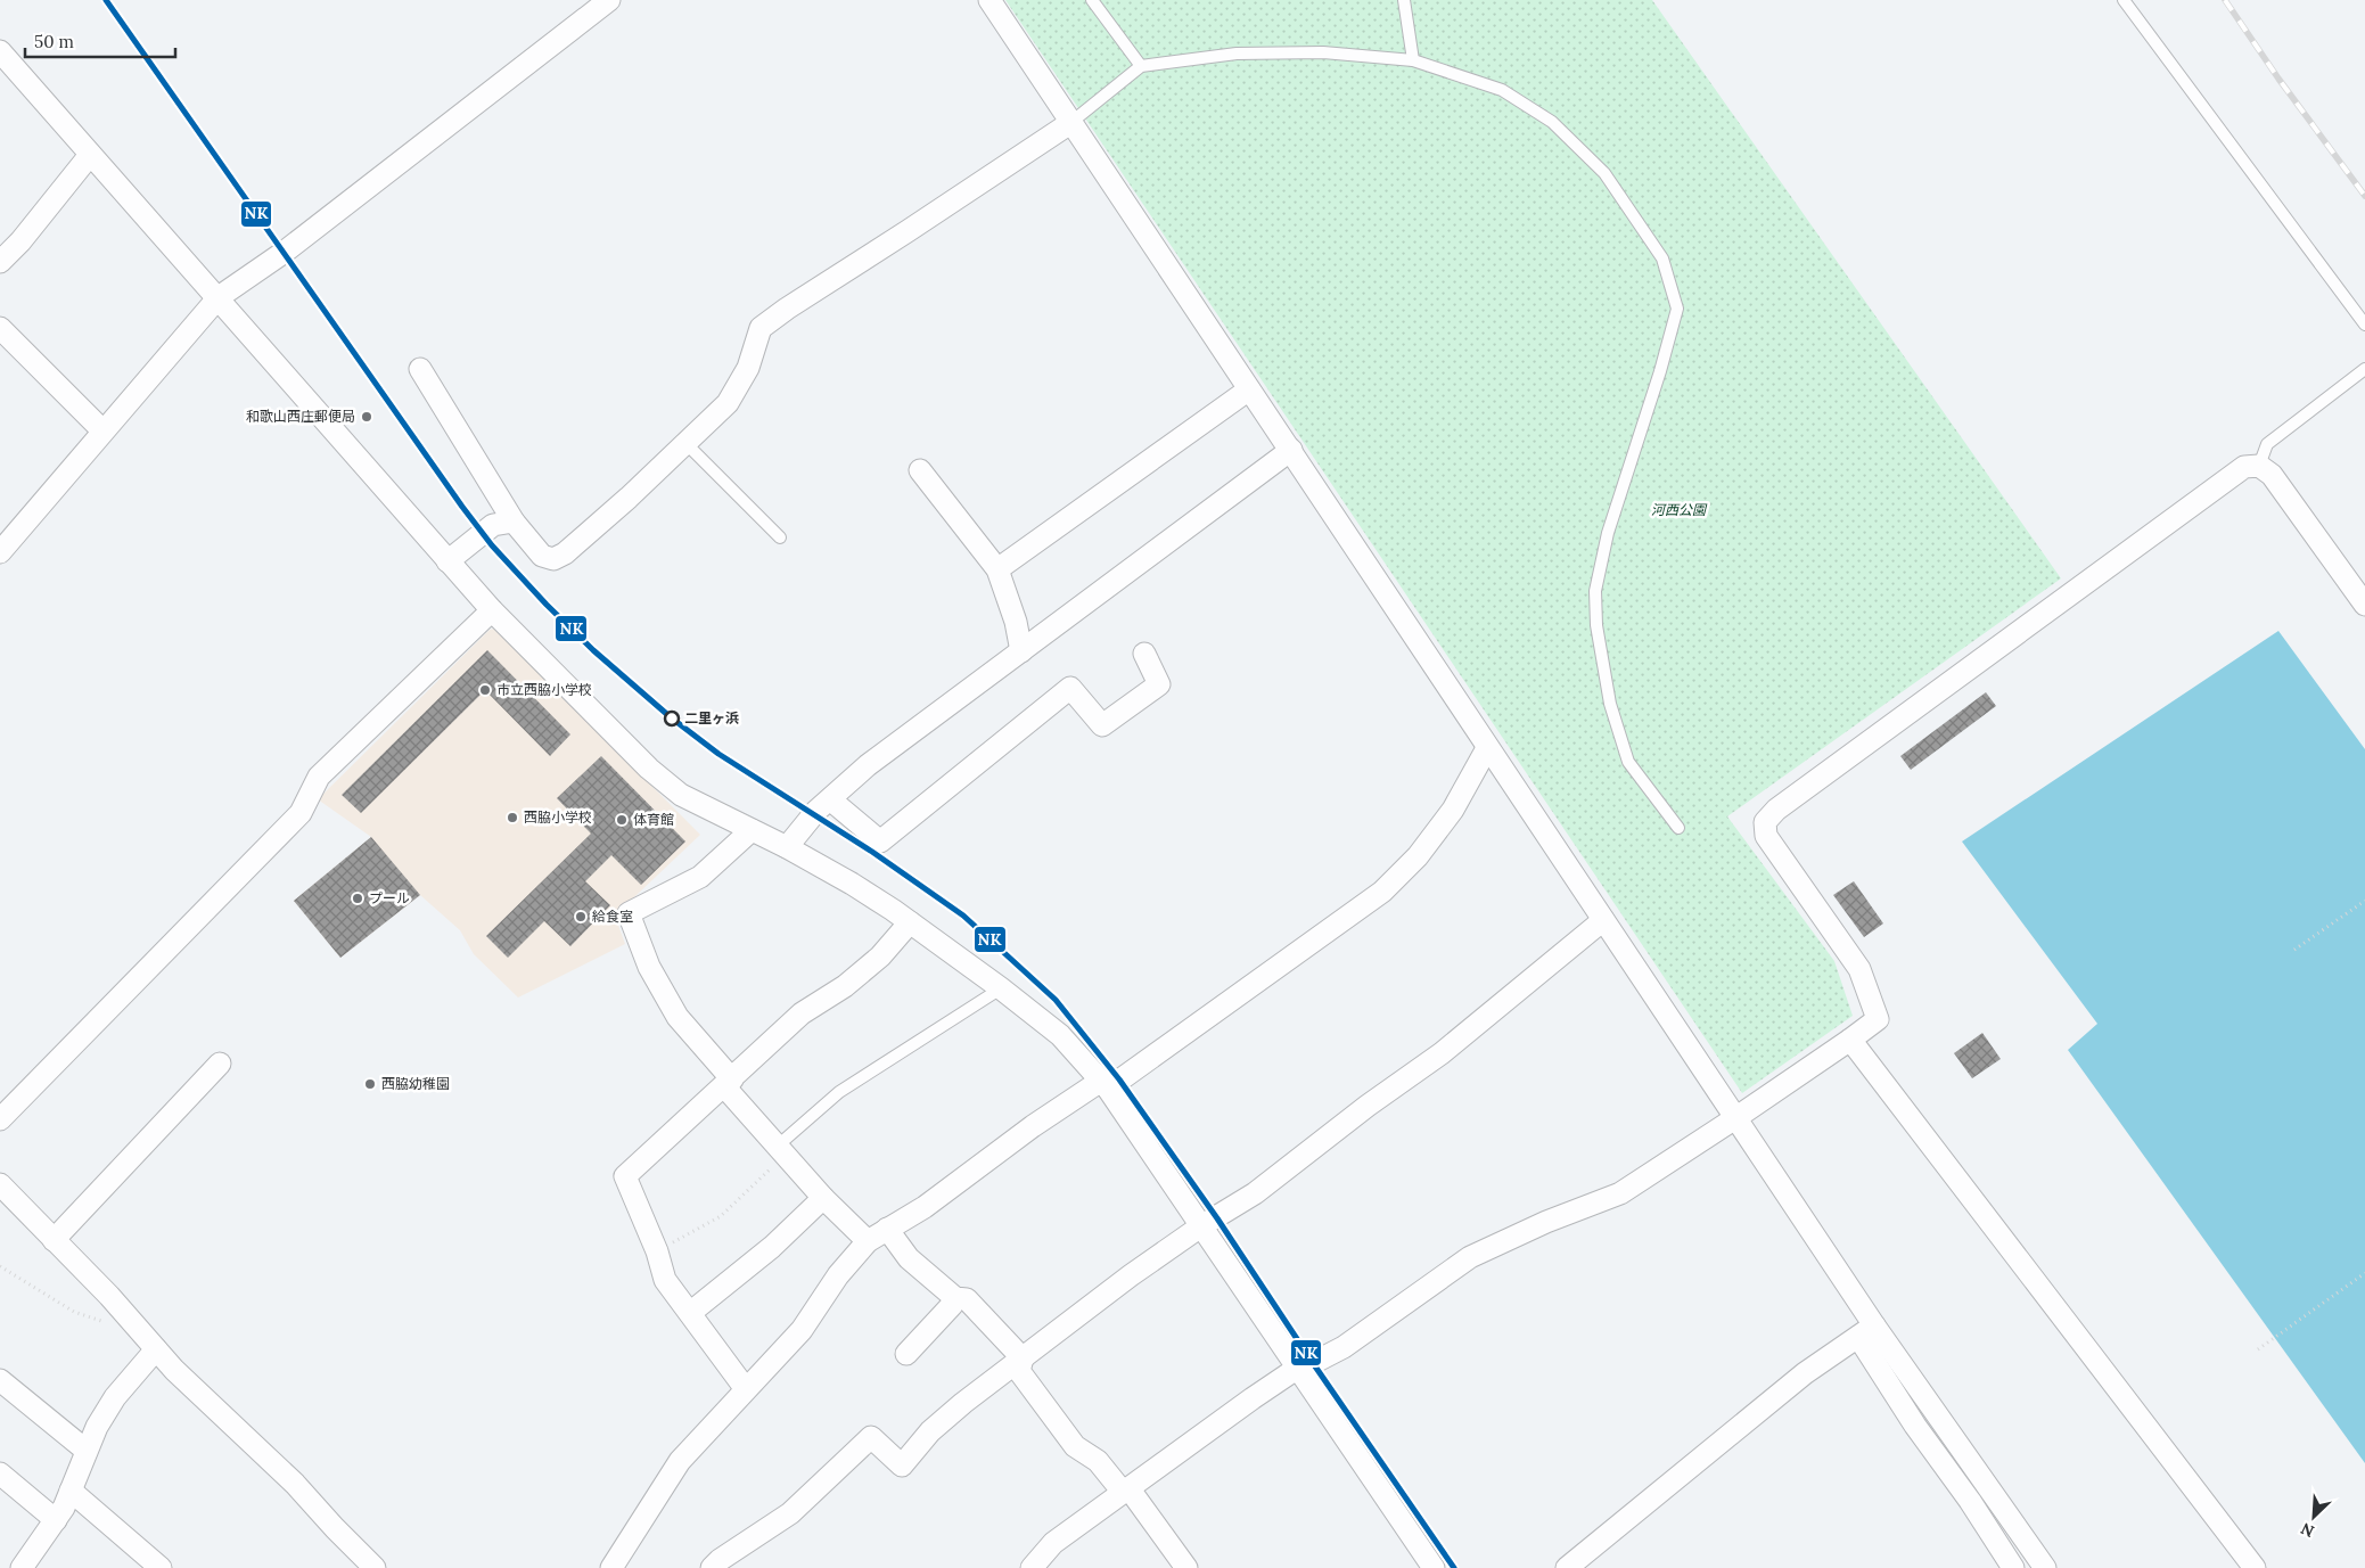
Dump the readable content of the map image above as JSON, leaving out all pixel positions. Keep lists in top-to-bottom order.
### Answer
{
  "parks": ["河西公園"],
  "places": [
    "和歌山西庄郵便局",
    "市立西脇小学校",
    "二里ヶ浜",
    "西脇小学校",
    "体育館",
    "プール",
    "給食室",
    "西脇幼稚園"
  ],
  "lines": ["transit line NK"],
  "scale_bar": "50 m",
  "north": "bottom left"
}
